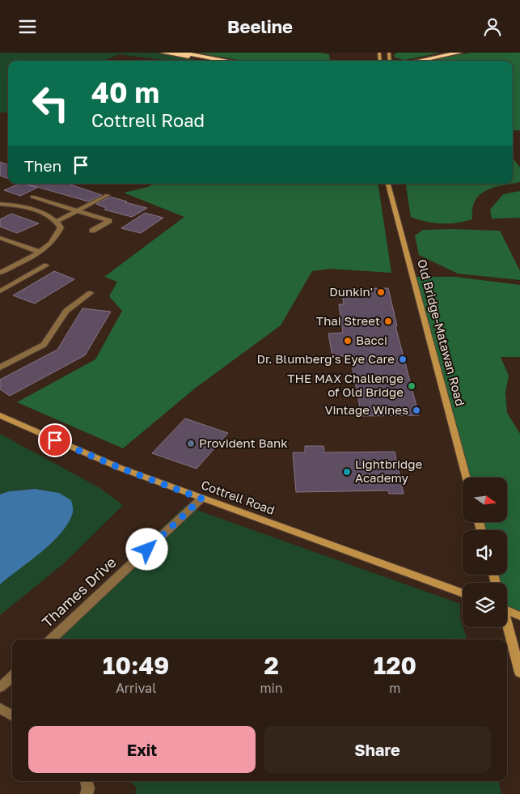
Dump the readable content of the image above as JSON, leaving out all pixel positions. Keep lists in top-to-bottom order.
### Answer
{
  "streets": {
    "main road": ["Old Bridge-Matawan Road", "Cottrell Road"],
    "street": ["Thames Drive"]
  },
  "crossings": [
    ["Cottrell Road", "Thames Drive"]
  ],
  "places": [
    "Dunkin'",
    "Thai Street",
    "Bacci",
    "Dr. Blumberg's Eye Care",
    "THE MAX Challenge of Old Bridge",
    "Vintage Wines",
    "Provident Bank",
    "Lightbridge Academy"
  ],
  "north": "right",
  "page": {
    "header": "Beeline",
    "turn": ["40 m", "Cottrell Road"],
    "then": "Then",
    "eta": [
      "10:49",
      "Arrival",
      "2",
      "min",
      "120",
      "m"
    ],
    "buttons": ["Exit", "Share"]
  }
}
